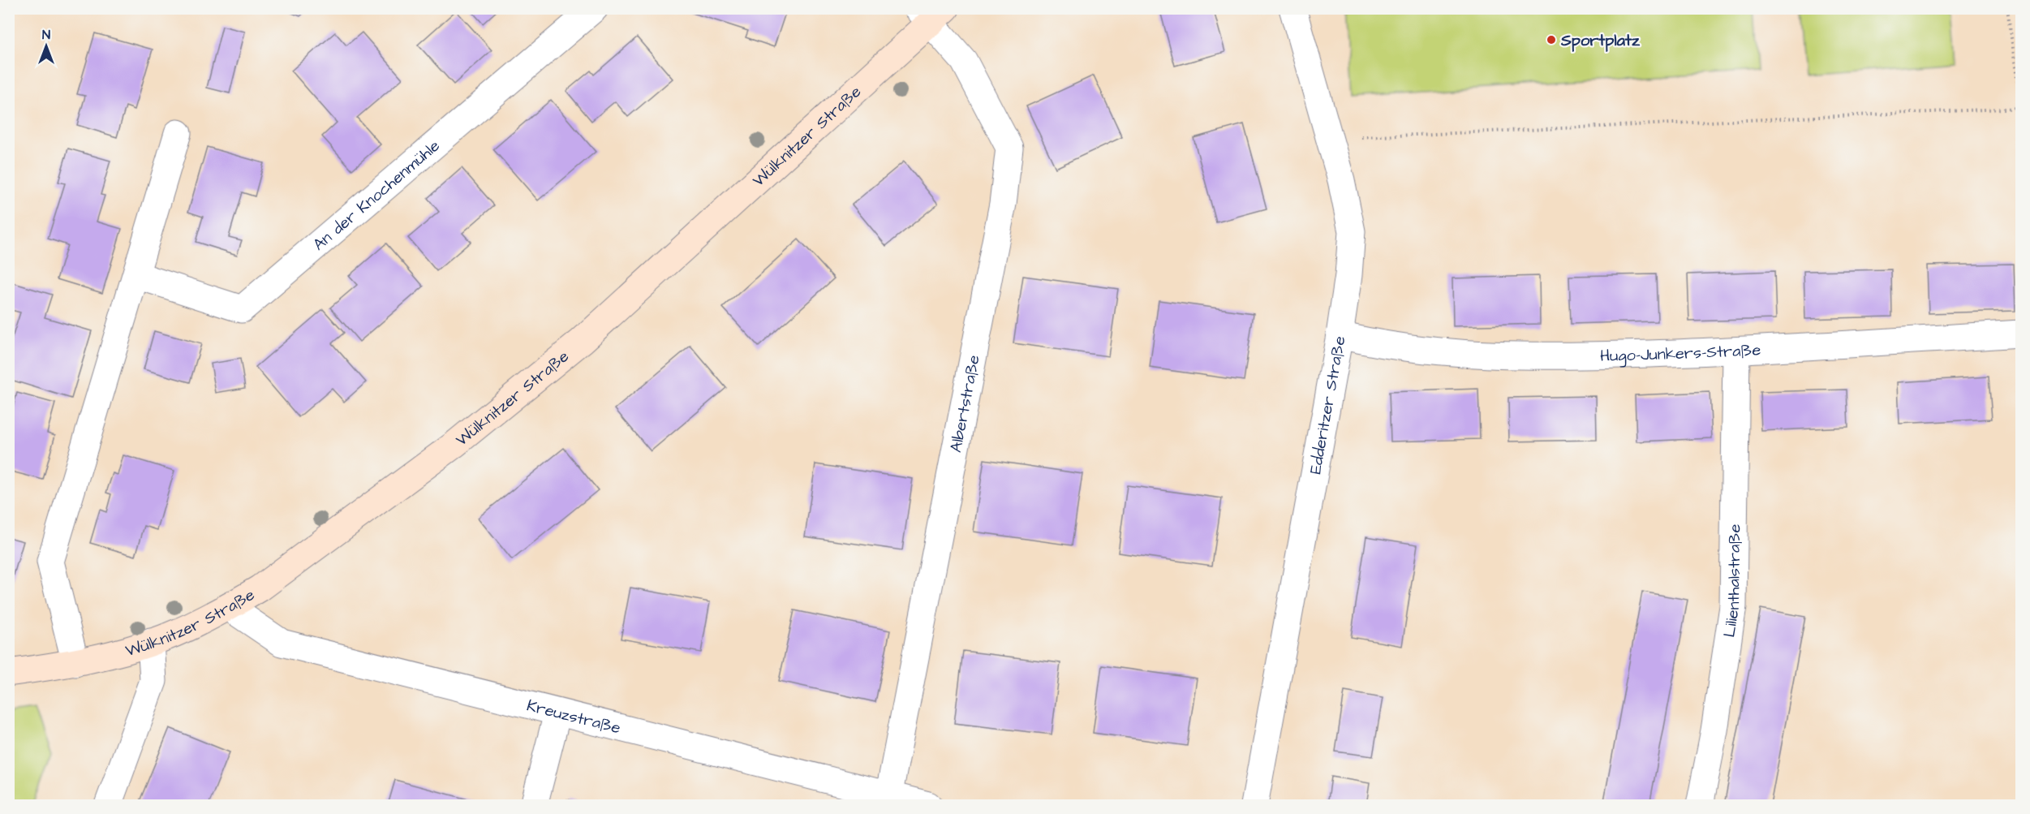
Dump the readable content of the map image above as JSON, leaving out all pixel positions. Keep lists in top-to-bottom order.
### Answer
{
  "streets": {
    "street": [
      "Wülknitzer Straße",
      "An der Knochenmühle",
      "Hugo-Junkers-Straße",
      "Albertstraße",
      "Edderitzer Straße",
      "Lilienthalstraße",
      "Kreuzstraße"
    ]
  },
  "crossings": [
    ["Wülknitzer Straße", "Albertstraße"],
    ["Wülknitzer Straße", "Kreuzstraße"],
    ["Hugo-Junkers-Straße", "Edderitzer Straße"],
    ["Hugo-Junkers-Straße", "Lilienthalstraße"],
    ["Albertstraße", "Kreuzstraße"]
  ],
  "places": ["Sportplatz"],
  "north": "top"
}
